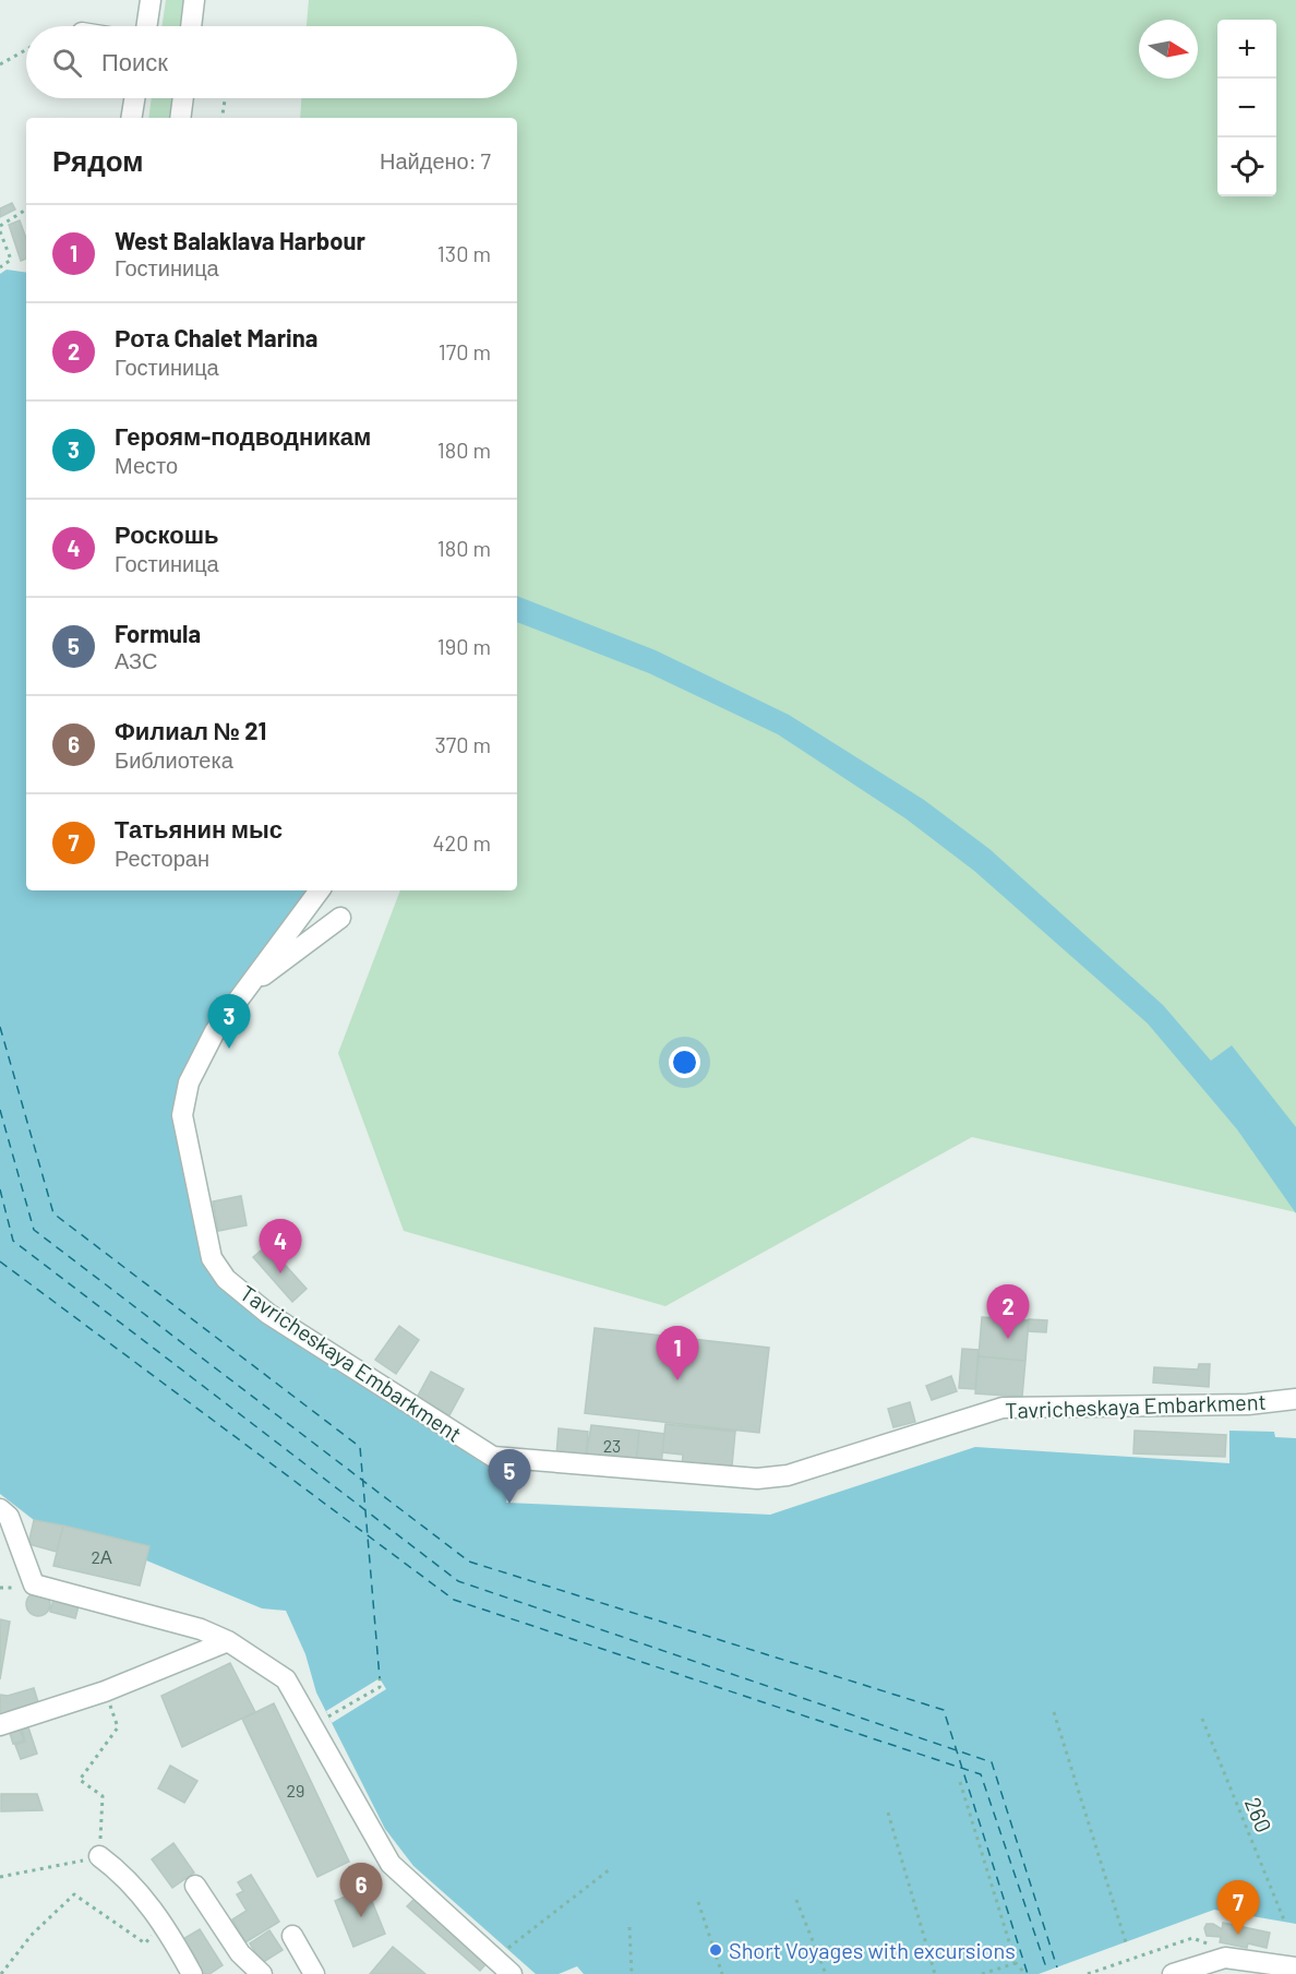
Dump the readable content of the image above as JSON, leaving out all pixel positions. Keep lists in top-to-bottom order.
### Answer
{
  "streets": {
    "street": ["Tavricheskaya Embarkment"],
    "path": ["260"]
  },
  "places": ["Short Voyages with excursions"],
  "house_numbers": ["23", "2А", "29"],
  "north": "right",
  "page": {
    "map_buttons": ["+", "−"],
    "search": "Поиск",
    "heading": ["Рядом", "Найдено: 7"],
    "list": [
      {
        "mark": "1",
        "name": "West Balaklava Harbour",
        "note": "Гостиница",
        "value": "130 m"
      },
      {
        "mark": "2",
        "name": "Рота Chalet Marina",
        "note": "Гостиница",
        "value": "170 m"
      },
      {
        "mark": "3",
        "name": "Героям-подводникам",
        "note": "Место",
        "value": "180 m"
      },
      {
        "mark": "4",
        "name": "Роскошь",
        "note": "Гостиница",
        "value": "180 m"
      },
      {
        "mark": "5",
        "name": "Formula",
        "note": "АЗС",
        "value": "190 m"
      },
      {
        "mark": "6",
        "name": "Филиал № 21",
        "note": "Библиотека",
        "value": "370 m"
      },
      {
        "mark": "7",
        "name": "Татьянин мыс",
        "note": "Ресторан",
        "value": "420 m"
      }
    ],
    "pins": [
      "3",
      "4",
      "2",
      "1",
      "5",
      "6",
      "7"
    ]
  }
}
